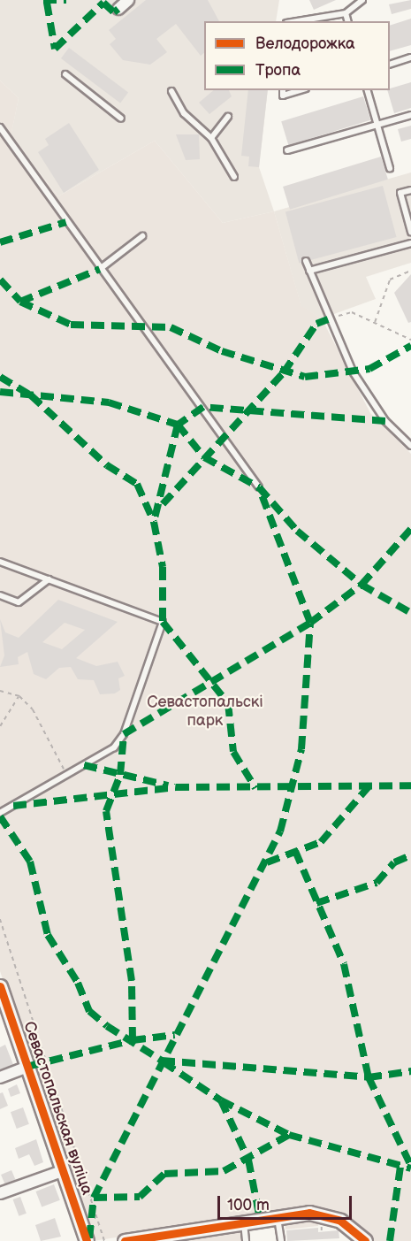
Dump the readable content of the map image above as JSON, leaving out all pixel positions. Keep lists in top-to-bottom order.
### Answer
{
  "streets": {
    "street": ["Севастопальская вуліца"]
  },
  "parks": ["Севастопальскі парк"],
  "legend": ["Велодорожка", "Тропа"],
  "scale_bar": "100 m"
}
